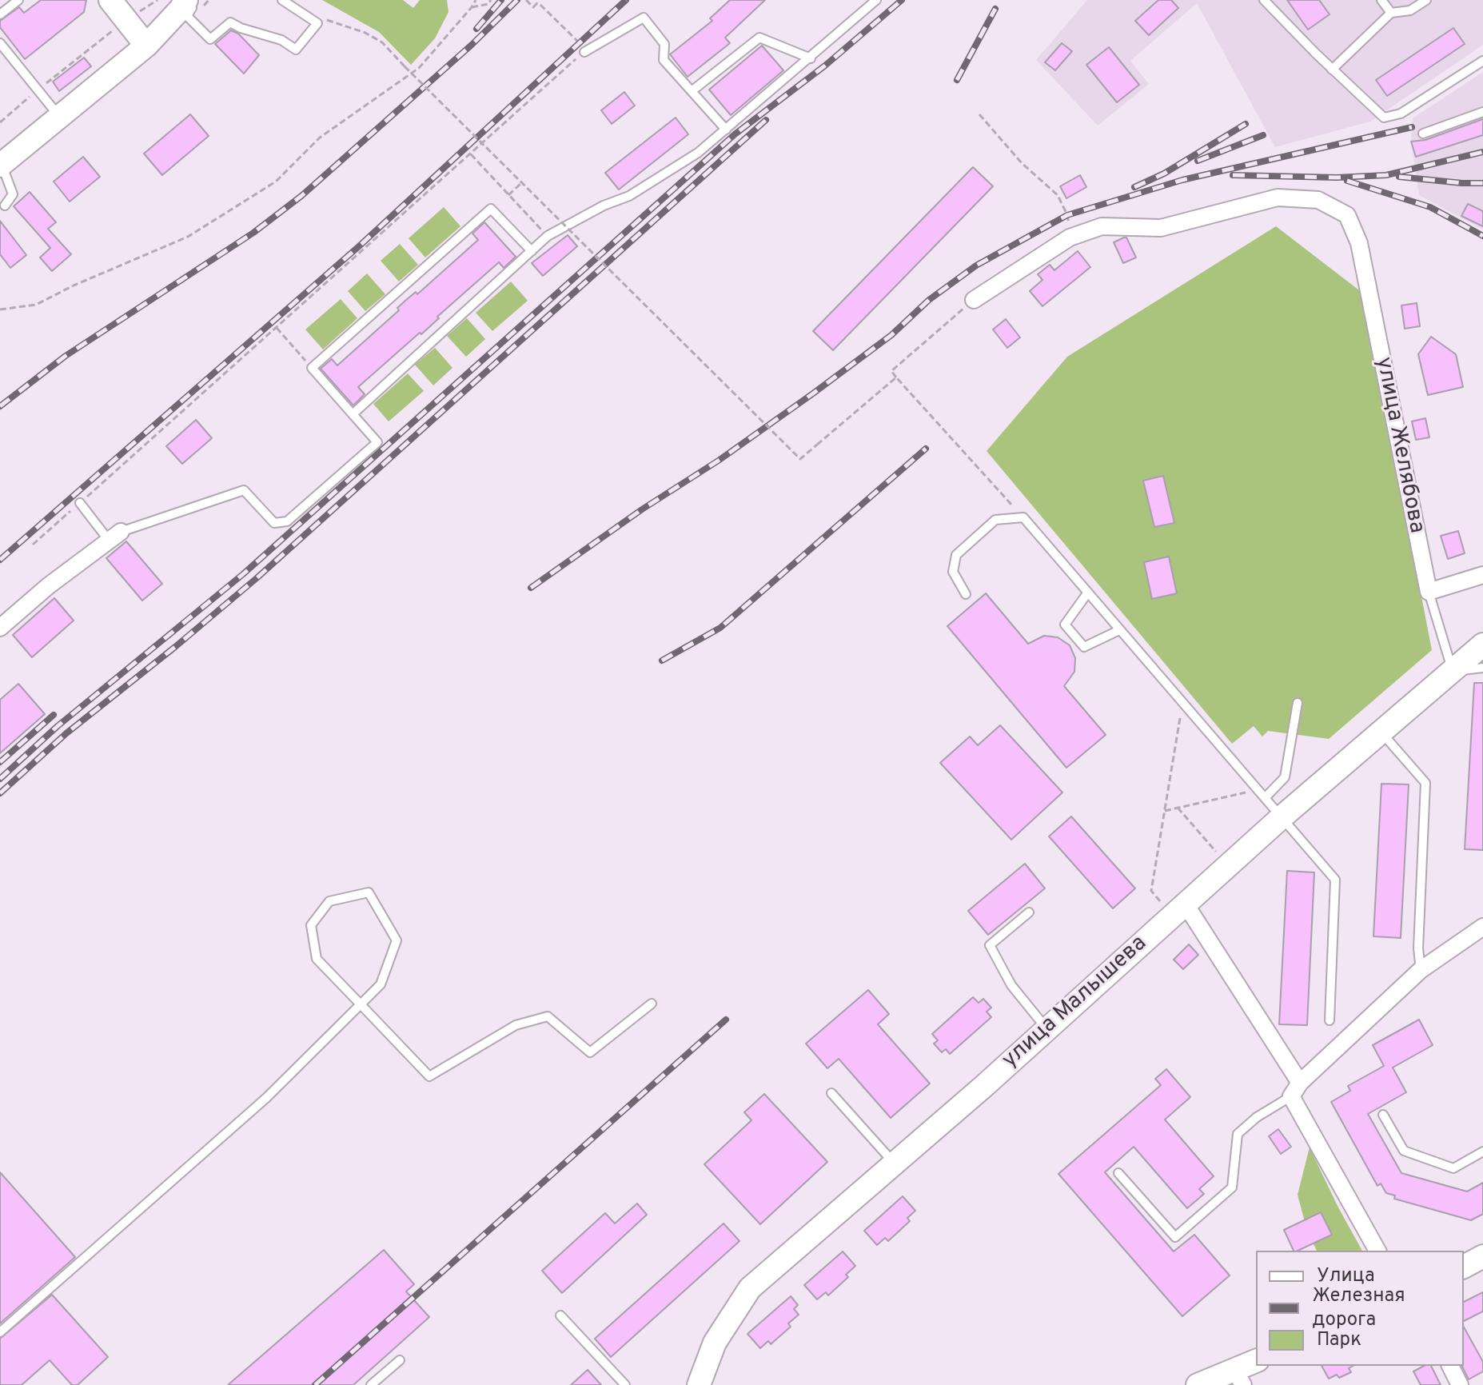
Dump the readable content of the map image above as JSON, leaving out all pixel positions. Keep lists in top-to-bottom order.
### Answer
{
  "streets": {
    "street": ["улица Желябова", "улица Малышева"]
  },
  "legend": ["Улица", "Железная дорога", "Парк"]
}
